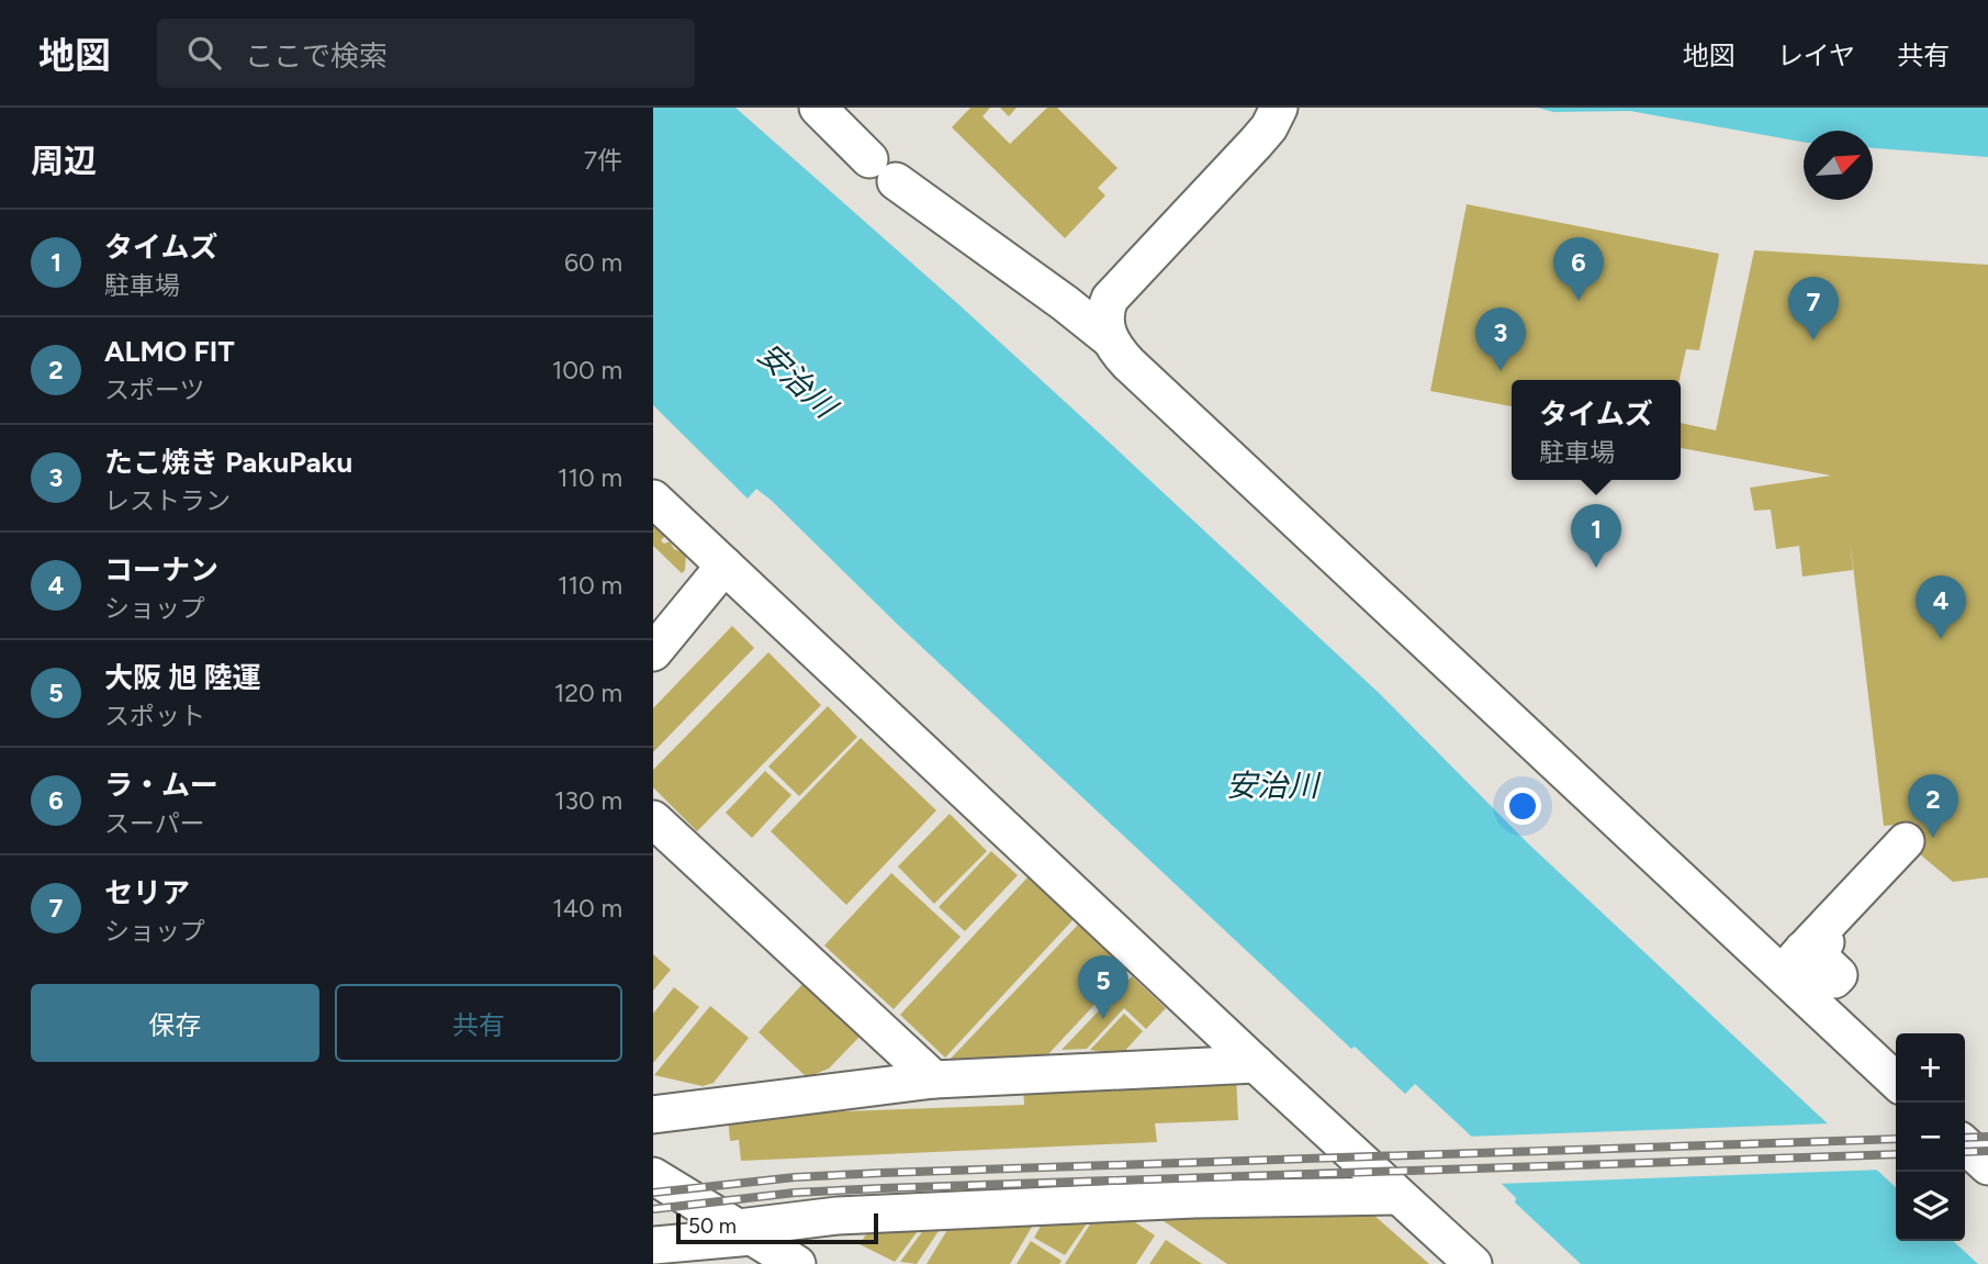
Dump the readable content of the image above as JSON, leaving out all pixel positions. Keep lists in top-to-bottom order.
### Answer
{
  "water": ["安治川"],
  "scale_bar": "50 m",
  "north": "top right",
  "page": {
    "header": "地図",
    "search": "ここで検索",
    "nav": ["地図", "レイヤ", "共有"],
    "heading": ["周辺", "7件"],
    "list": [
      {
        "mark": "1",
        "name": "タイムズ",
        "note": "駐車場",
        "value": "60 m"
      },
      {
        "mark": "2",
        "name": "ALMO FIT",
        "note": "スポーツ",
        "value": "100 m"
      },
      {
        "mark": "3",
        "name": "たこ焼き PakuPaku",
        "note": "レストラン",
        "value": "110 m"
      },
      {
        "mark": "4",
        "name": "コーナン",
        "note": "ショップ",
        "value": "110 m"
      },
      {
        "mark": "5",
        "name": "大阪 旭 陸運",
        "note": "スポット",
        "value": "120 m"
      },
      {
        "mark": "6",
        "name": "ラ・ムー",
        "note": "スーパー",
        "value": "130 m"
      },
      {
        "mark": "7",
        "name": "セリア",
        "note": "ショップ",
        "value": "140 m"
      }
    ],
    "pins": [
      "6",
      "7",
      "3",
      "1",
      "4",
      "2",
      "5"
    ],
    "popup": ["タイムズ", "駐車場"],
    "buttons": ["保存", "共有"],
    "map_buttons": ["+", "−"],
    "scale": "50 m"
  }
}
